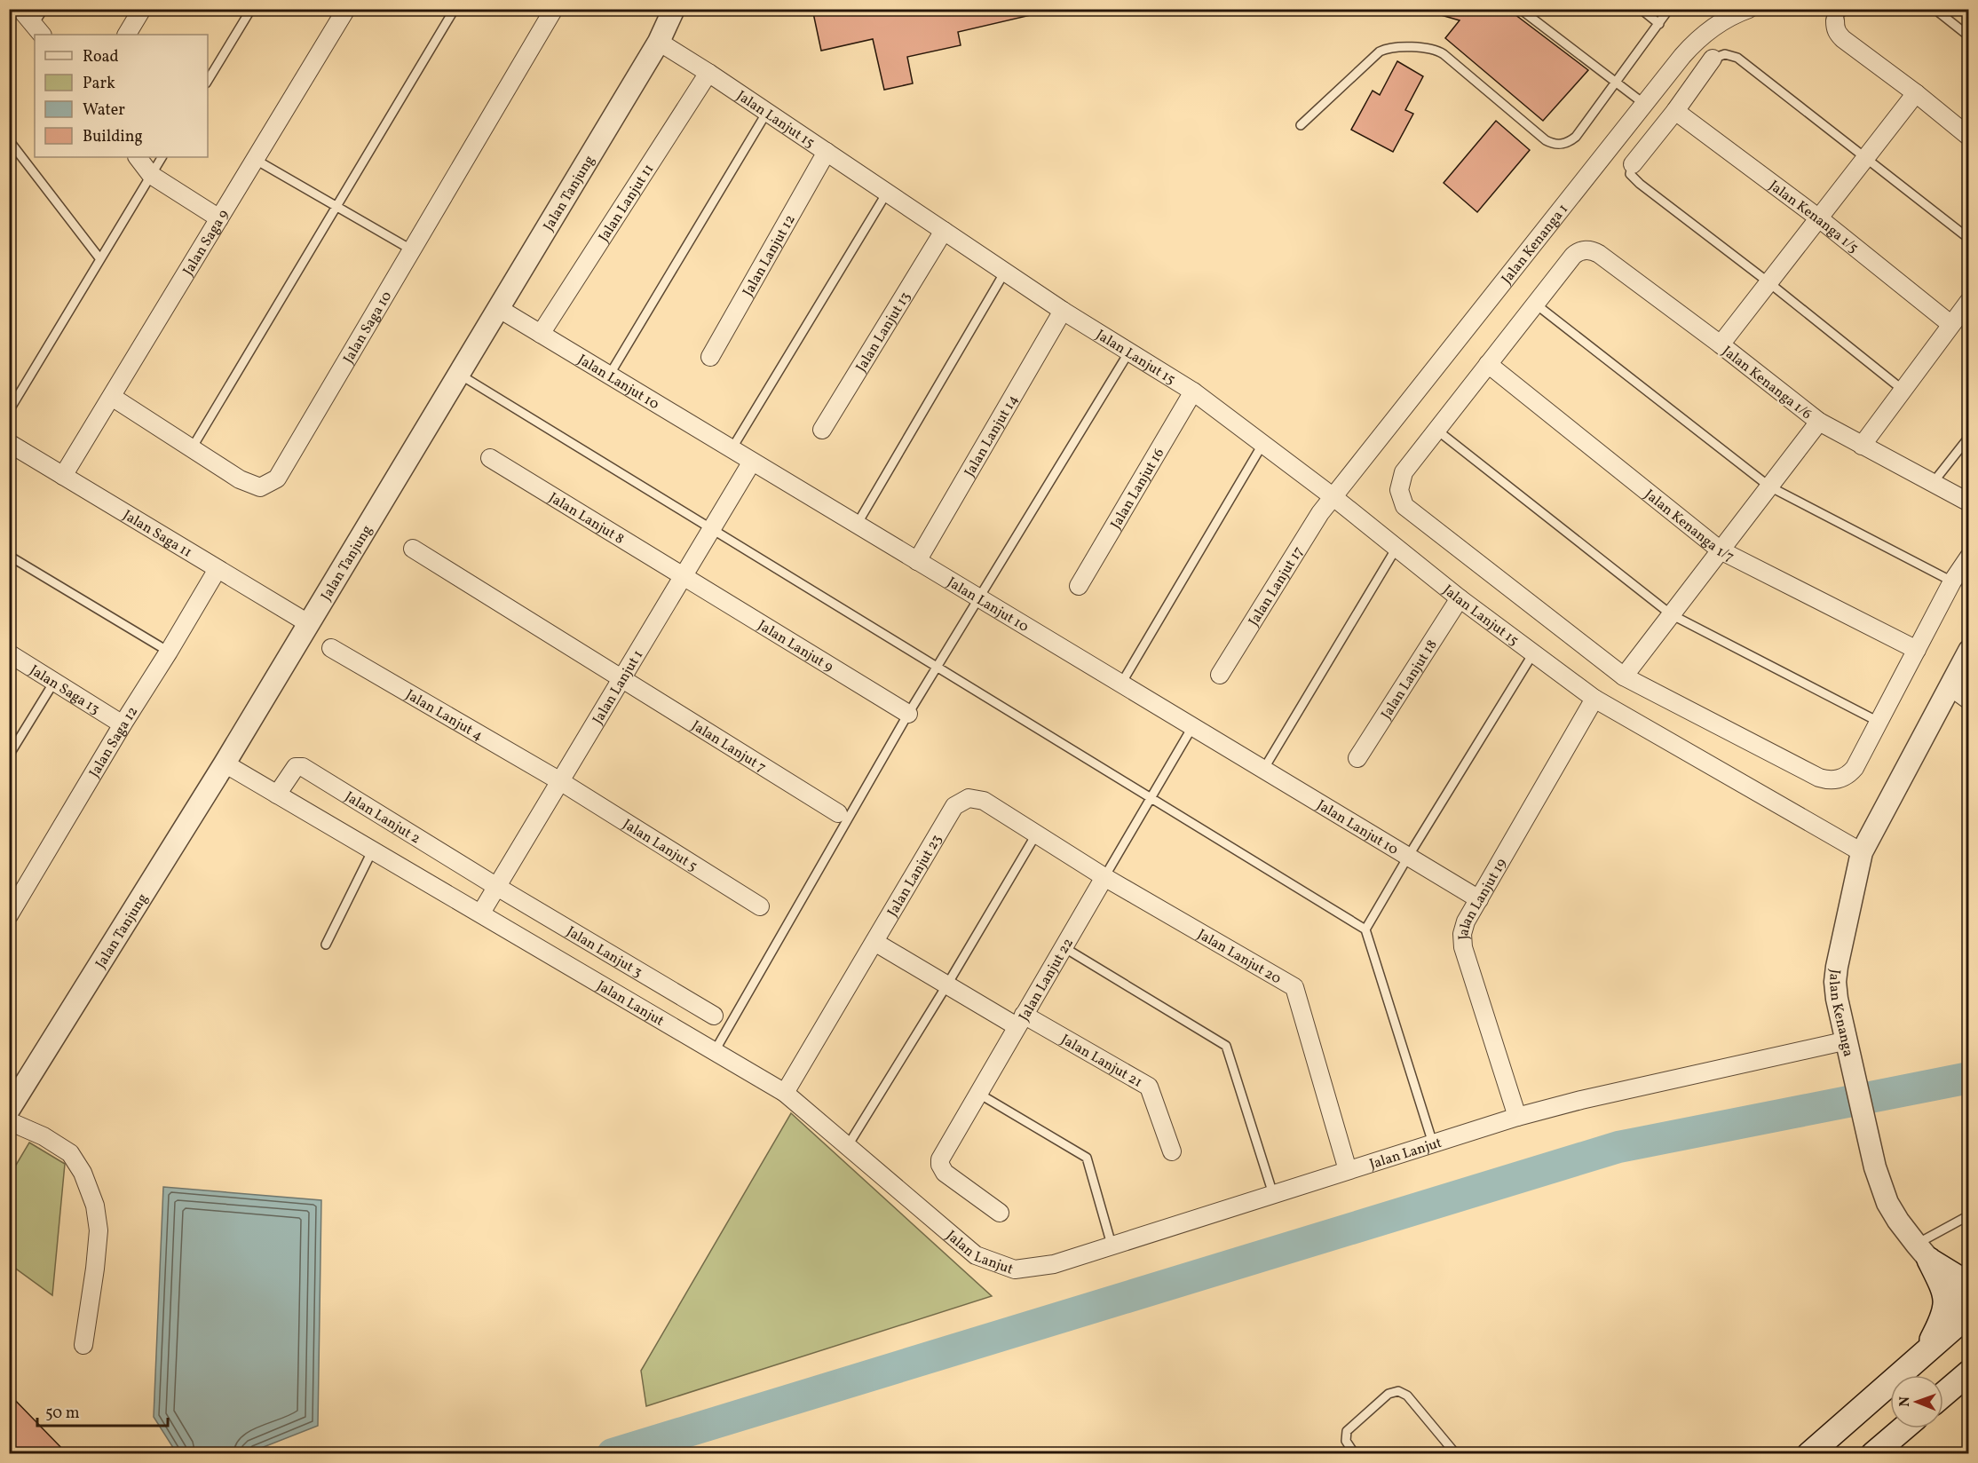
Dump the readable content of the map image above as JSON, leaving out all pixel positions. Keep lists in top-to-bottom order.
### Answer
{
  "streets": {
    "street": [
      "Jalan Lanjut 15",
      "Jalan Tanjung",
      "Jalan Lanjut 11",
      "Jalan Kenanga 1/5",
      "Jalan Saga 9",
      "Jalan Kenanga 1",
      "Jalan Lanjut 12",
      "Jalan Saga 10",
      "Jalan Lanjut 13",
      "Jalan Lanjut 10",
      "Jalan Kenanga 1/6",
      "Jalan Lanjut 14",
      "Jalan Lanjut 16",
      "Jalan Lanjut 8",
      "Jalan Kenanga 1/7",
      "Jalan Saga 11",
      "Jalan Lanjut 17",
      "Jalan Lanjut 9",
      "Jalan Lanjut 18",
      "Jalan Lanjut 1",
      "Jalan Saga 13",
      "Jalan Lanjut 4",
      "Jalan Saga 12",
      "Jalan Lanjut 7",
      "Jalan Lanjut 2",
      "Jalan Lanjut 5",
      "Jalan Lanjut 23",
      "Jalan Lanjut 19",
      "Jalan Lanjut 3",
      "Jalan Lanjut 20",
      "Jalan Lanjut 22",
      "Jalan Lanjut",
      "Jalan Kenanga",
      "Jalan Lanjut 21"
    ]
  },
  "crossings": [
    ["Jalan Lanjut 15", "Jalan Tanjung"],
    ["Jalan Lanjut 15", "Jalan Lanjut 11"],
    ["Jalan Lanjut 15", "Jalan Kenanga 1"],
    ["Jalan Lanjut 15", "Jalan Lanjut 12"],
    ["Jalan Lanjut 15", "Jalan Lanjut 13"],
    ["Jalan Lanjut 15", "Jalan Lanjut 14"],
    ["Jalan Lanjut 15", "Jalan Lanjut 16"],
    ["Jalan Lanjut 15", "Jalan Lanjut 17"],
    ["Jalan Lanjut 15", "Jalan Lanjut 18"],
    ["Jalan Lanjut 15", "Jalan Lanjut 19"],
    ["Jalan Lanjut 15", "Jalan Kenanga"],
    ["Jalan Tanjung", "Jalan Lanjut 10"],
    ["Jalan Tanjung", "Jalan Saga 11"],
    ["Jalan Tanjung", "Jalan Lanjut"],
    ["Jalan Lanjut 11", "Jalan Lanjut 10"],
    ["Jalan Saga 9", "Jalan Saga 10"],
    ["Jalan Saga 9", "Jalan Saga 11"],
    ["Jalan Kenanga 1", "Jalan Lanjut 17"],
    ["Jalan Lanjut 10", "Jalan Lanjut 14"],
    ["Jalan Lanjut 10", "Jalan Lanjut 1"],
    ["Jalan Lanjut 10", "Jalan Lanjut 19"],
    ["Jalan Lanjut 10", "Jalan Lanjut 22"],
    ["Jalan Lanjut 8", "Jalan Lanjut 9"],
    ["Jalan Lanjut 8", "Jalan Lanjut 1"],
    ["Jalan Saga 11", "Jalan Saga 12"],
    ["Jalan Lanjut 9", "Jalan Lanjut 1"],
    ["Jalan Lanjut 1", "Jalan Lanjut 4"],
    ["Jalan Lanjut 1", "Jalan Lanjut 7"],
    ["Jalan Lanjut 1", "Jalan Lanjut 2"],
    ["Jalan Lanjut 1", "Jalan Lanjut 5"],
    ["Jalan Lanjut 1", "Jalan Lanjut 3"],
    ["Jalan Lanjut 1", "Jalan Lanjut"],
    ["Jalan Saga 13", "Jalan Saga 12"],
    ["Jalan Lanjut 4", "Jalan Lanjut 5"],
    ["Jalan Lanjut 2", "Jalan Lanjut 3"],
    ["Jalan Lanjut 2", "Jalan Lanjut"],
    ["Jalan Lanjut 23", "Jalan Lanjut 20"],
    ["Jalan Lanjut 23", "Jalan Lanjut 22"],
    ["Jalan Lanjut 23", "Jalan Lanjut"],
    ["Jalan Lanjut 23", "Jalan Lanjut 21"],
    ["Jalan Lanjut 19", "Jalan Lanjut"],
    ["Jalan Lanjut 20", "Jalan Lanjut 22"],
    ["Jalan Lanjut 20", "Jalan Lanjut"],
    ["Jalan Lanjut 22", "Jalan Lanjut 21"],
    ["Jalan Lanjut", "Jalan Kenanga"]
  ],
  "legend": [
    "Road",
    "Park",
    "Water",
    "Building"
  ],
  "scale_bar": "50 m",
  "north": "left"
}
